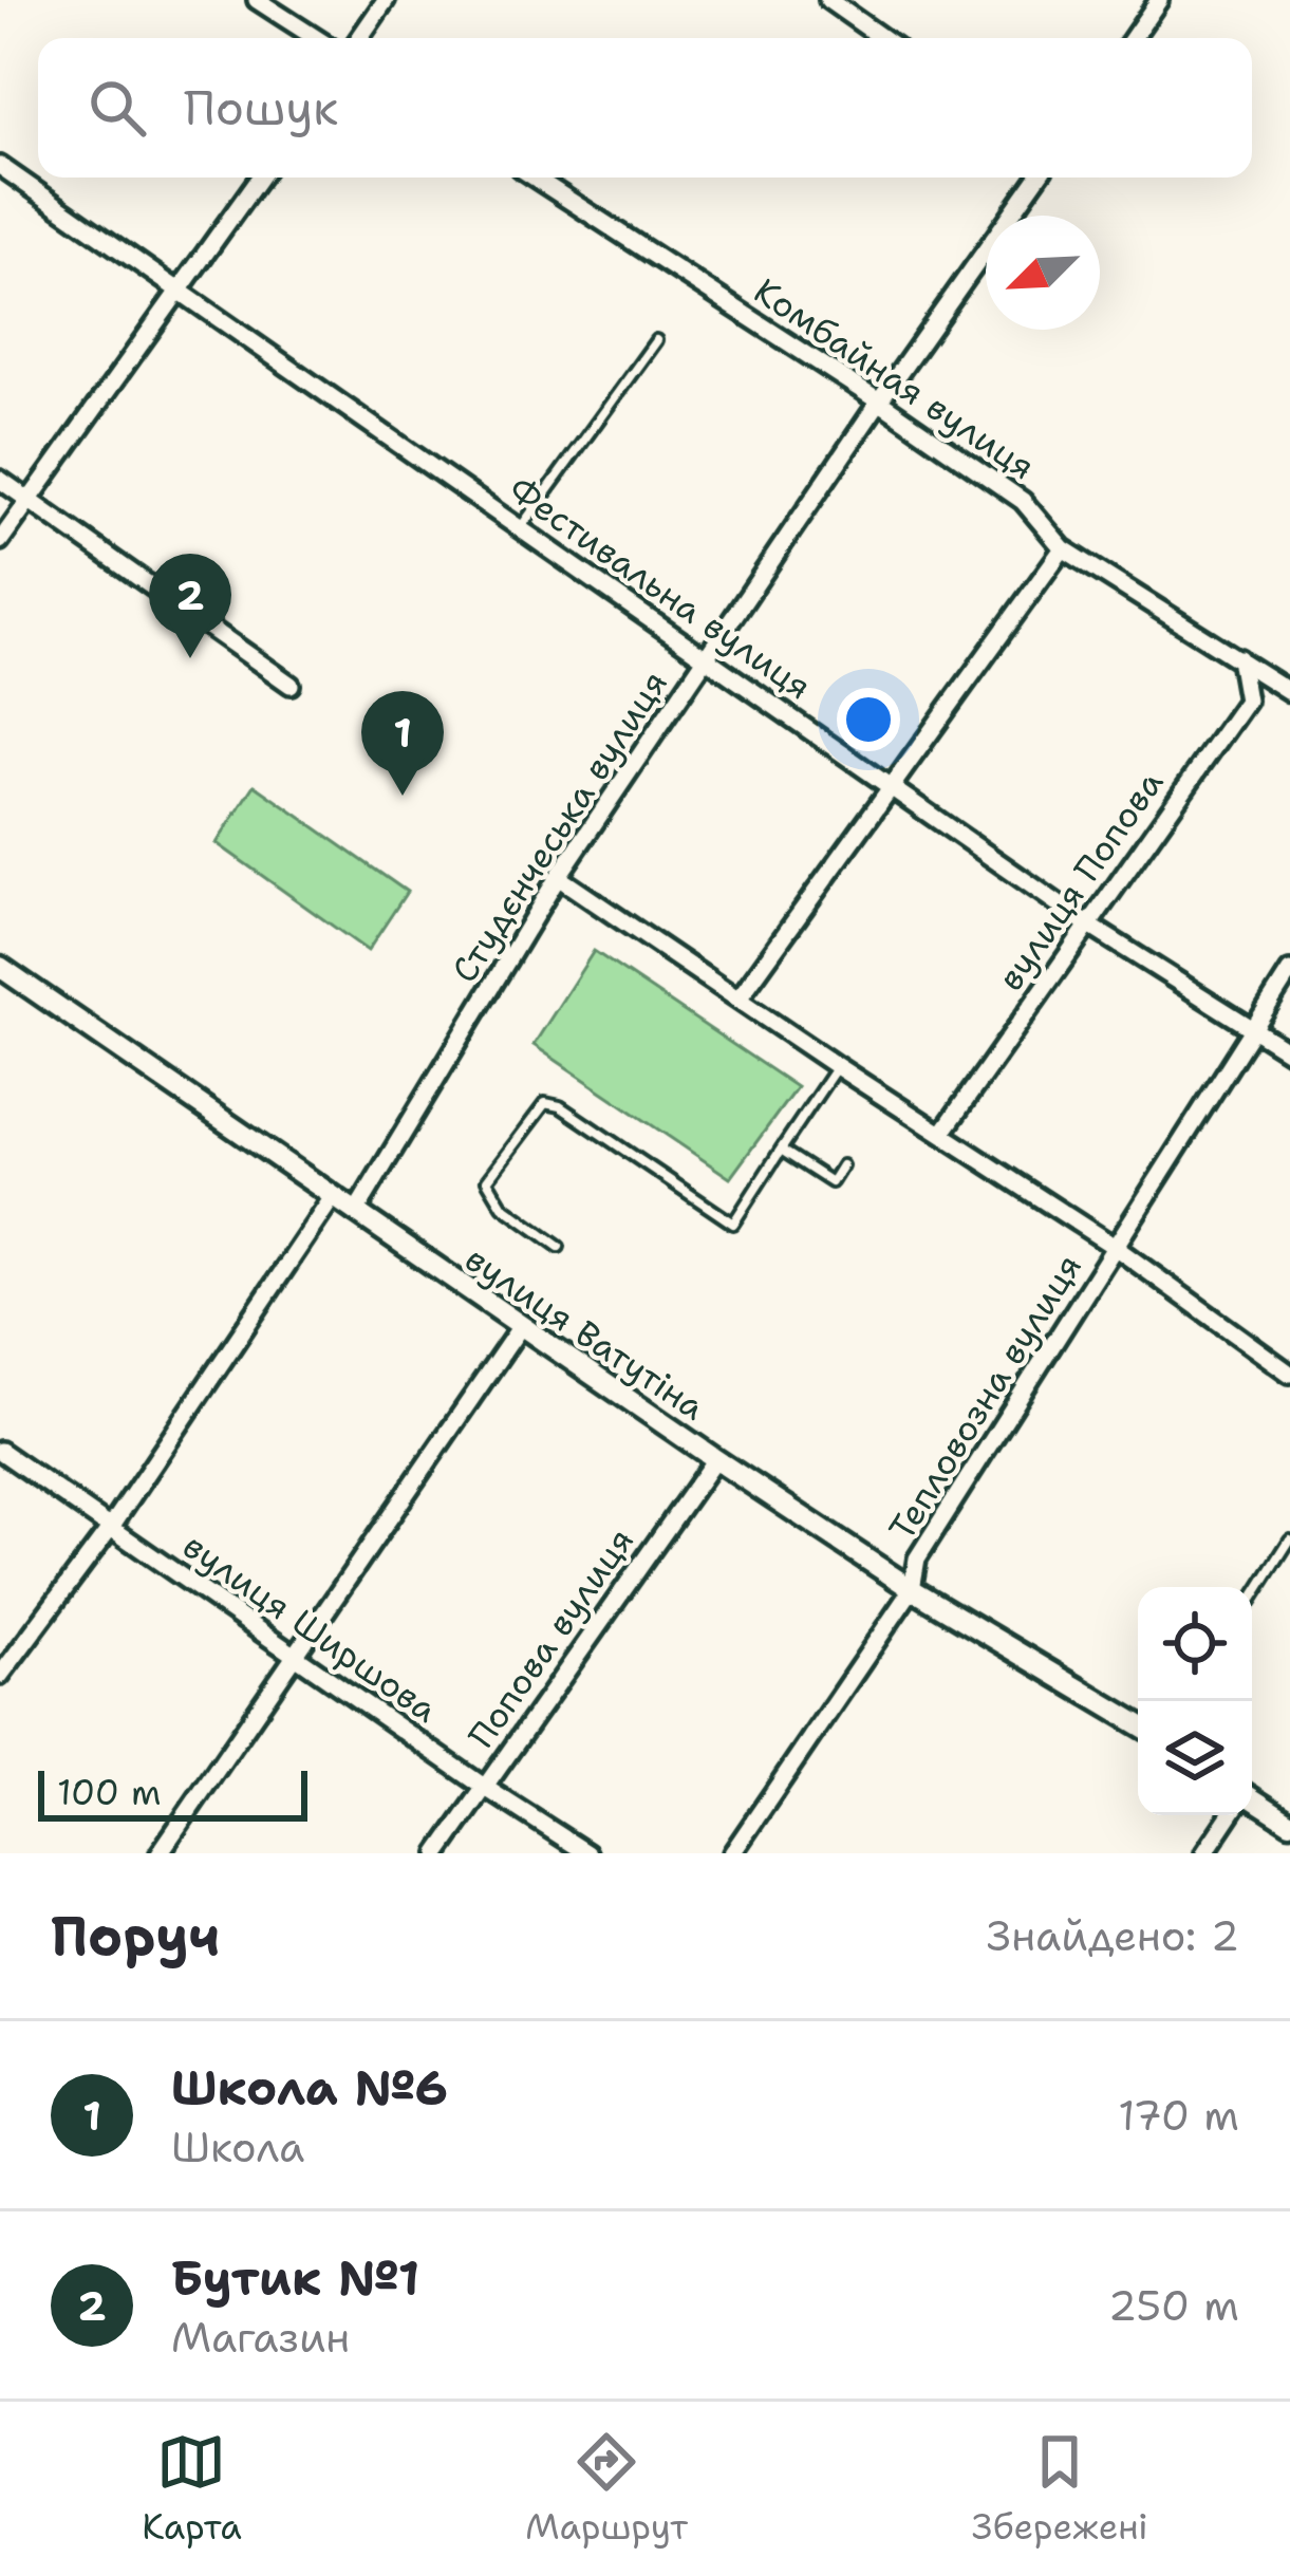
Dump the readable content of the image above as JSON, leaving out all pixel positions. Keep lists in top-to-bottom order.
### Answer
{
  "streets": {
    "street": [
      "Комбайная вулиця",
      "Фестивальна вулиця",
      "Студєнчеська вулиця",
      "вулиця Попова",
      "вулиця Ватутіна",
      "Тепловозна вулиця",
      "вулиця Ширшова",
      "Попова вулиця"
    ]
  },
  "crossings": [
    ["Комбайная вулиця", "Студєнчеська вулиця"],
    ["Комбайная вулиця", "вулиця Попова"],
    ["Фестивальна вулиця", "Студєнчеська вулиця"],
    ["Фестивальна вулиця", "вулиця Попова"],
    ["Фестивальна вулиця", "Тепловозна вулиця"],
    ["Студєнчеська вулиця", "вулиця Ватутіна"],
    ["вулиця Ватутіна", "Тепловозна вулиця"],
    ["вулиця Ватутіна", "Попова вулиця"],
    ["вулиця Ширшова", "Попова вулиця"]
  ],
  "scale_bar": "100 m",
  "north": "bottom left",
  "page": {
    "search": "Пошук",
    "pins": ["2", "1"],
    "scale": "100 m",
    "heading": ["Поруч", "Знайдено: 2"],
    "list": [
      {
        "mark": "1",
        "name": "Школа №6",
        "note": "Школа",
        "value": "170 m"
      },
      {
        "mark": "2",
        "name": "Бутик №1",
        "note": "Магазин",
        "value": "250 m"
      }
    ],
    "nav": ["Карта", "Маршрут", "Збережені"]
  }
}
